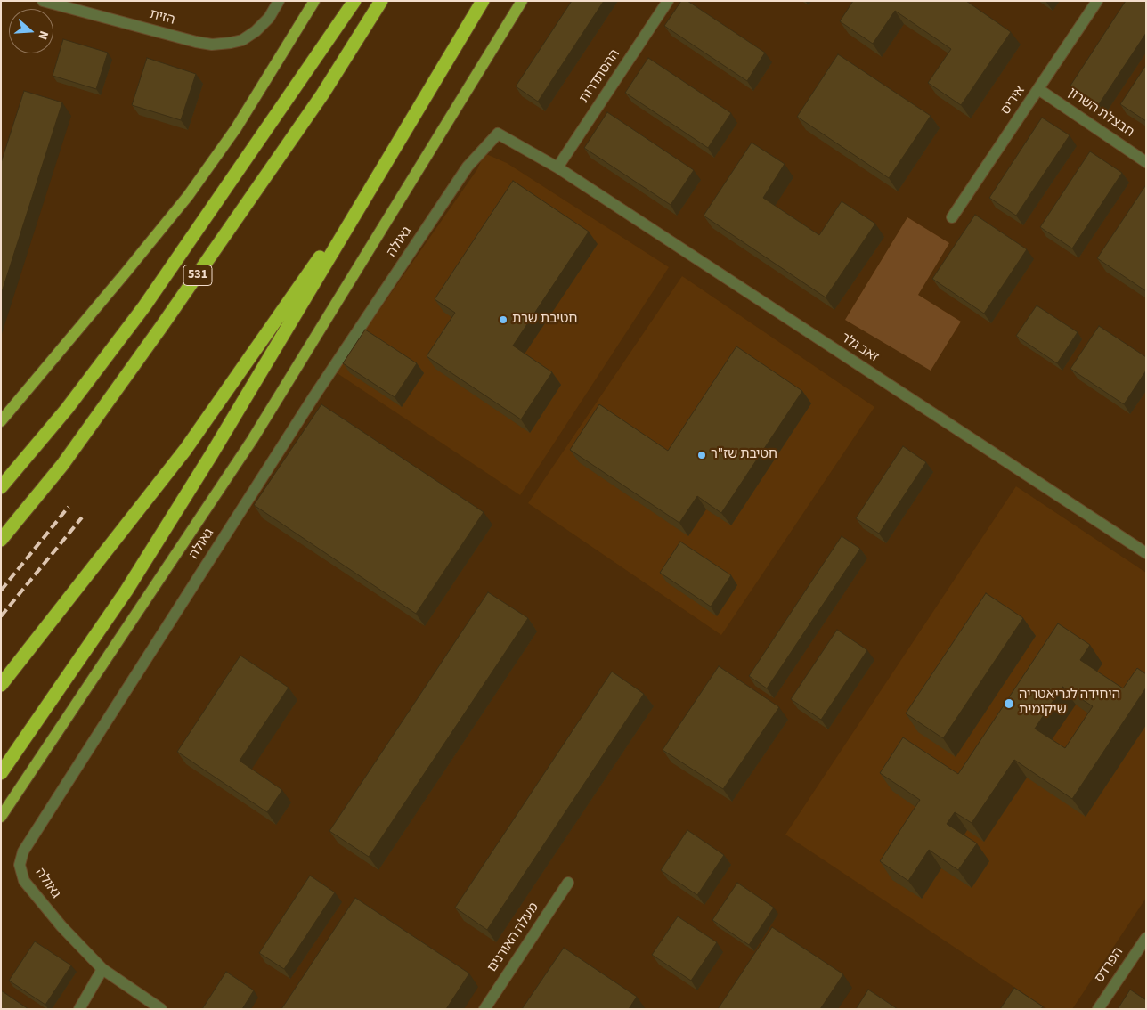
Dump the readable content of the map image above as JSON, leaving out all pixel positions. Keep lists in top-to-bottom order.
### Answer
{
  "streets": {
    "highway": ["531"],
    "street": [
      "הזית",
      "ההסתדרות",
      "איריס",
      "חבצלת השרון",
      "גאולה",
      "זאב גלר",
      "מעלה האורנים",
      "הפרדס"
    ]
  },
  "crossings": [
    ["ההסתדרות", "גאולה"],
    ["ההסתדרות", "זאב גלר"],
    ["איריס", "חבצלת השרון"],
    ["גאולה", "זאב גלר"]
  ],
  "places": ["חטיבת שרת", "חטיבת שז\"ר", "היחידה לגריאטריה שיקומית"],
  "north": "right"
}
